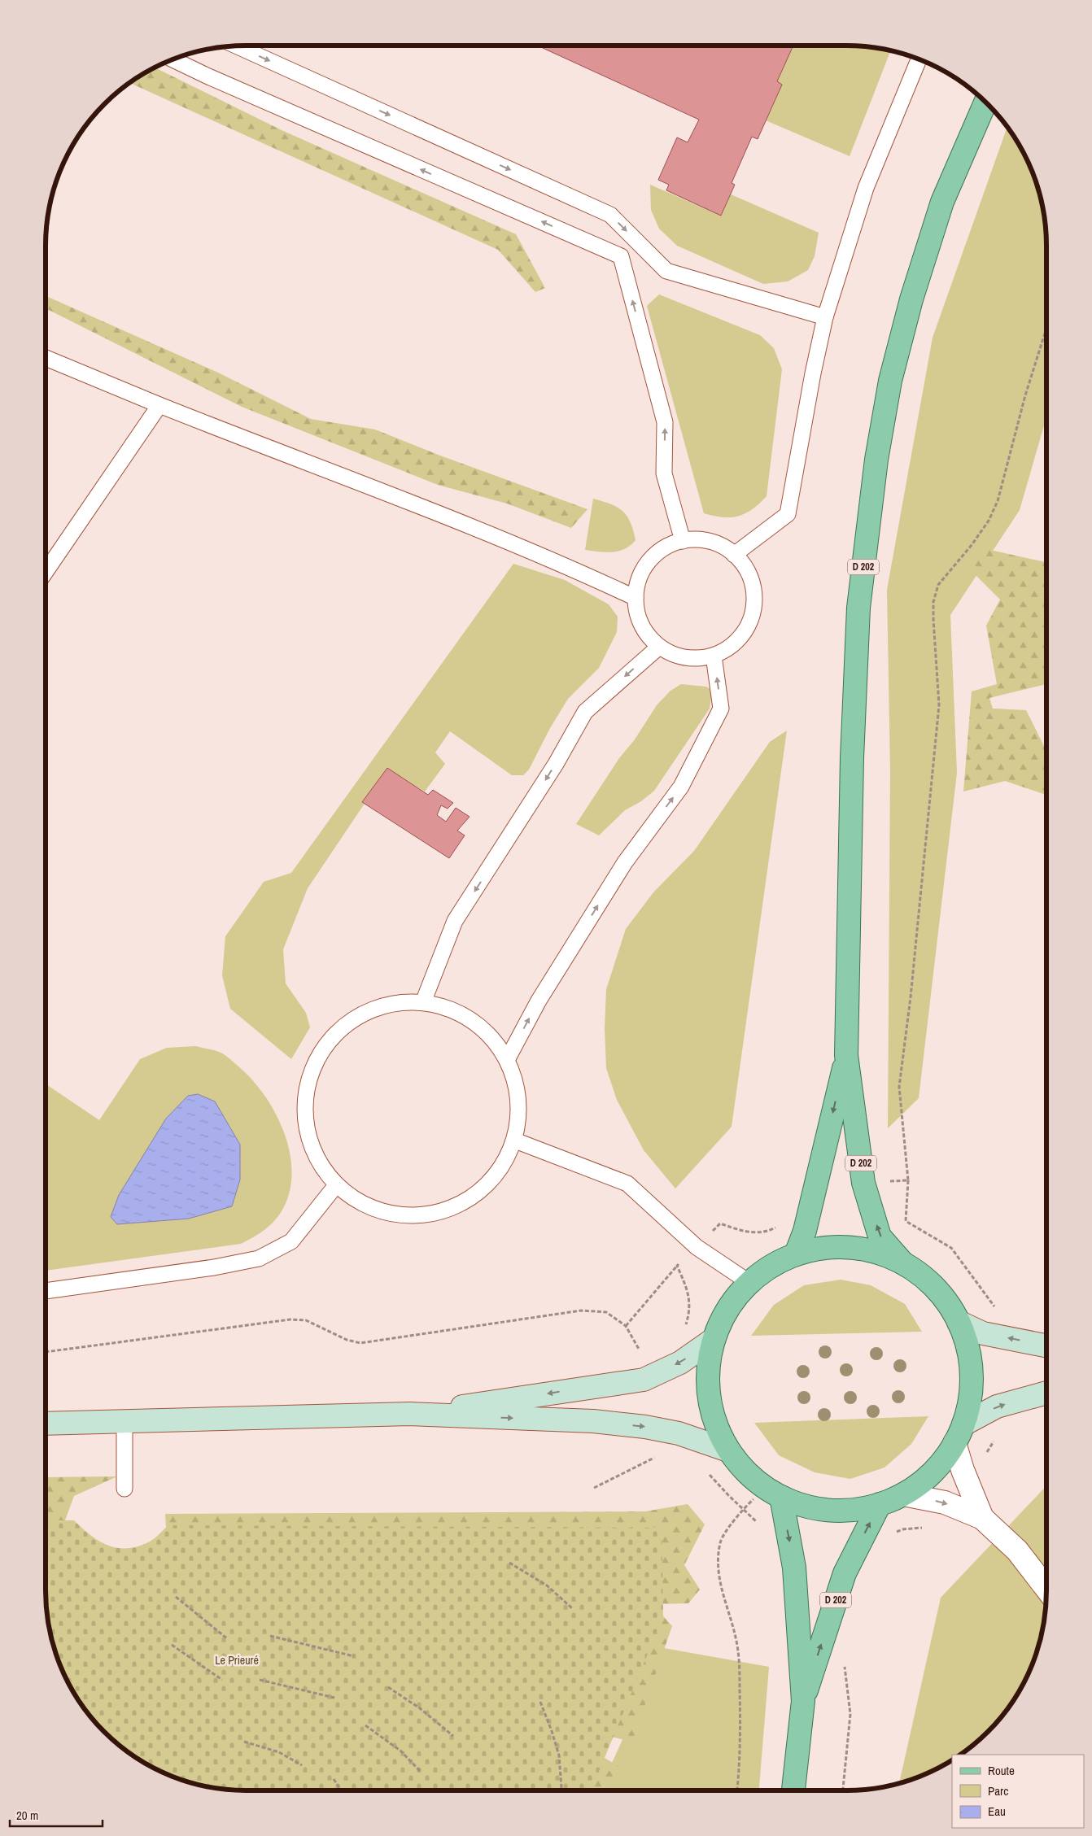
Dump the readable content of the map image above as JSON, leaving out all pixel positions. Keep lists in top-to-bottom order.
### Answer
{
  "streets": {
    "main road": ["D 202"]
  },
  "parks": ["Le Prieuré"],
  "legend": ["Route", "Parc", "Eau"],
  "scale_bar": "20 m"
}
